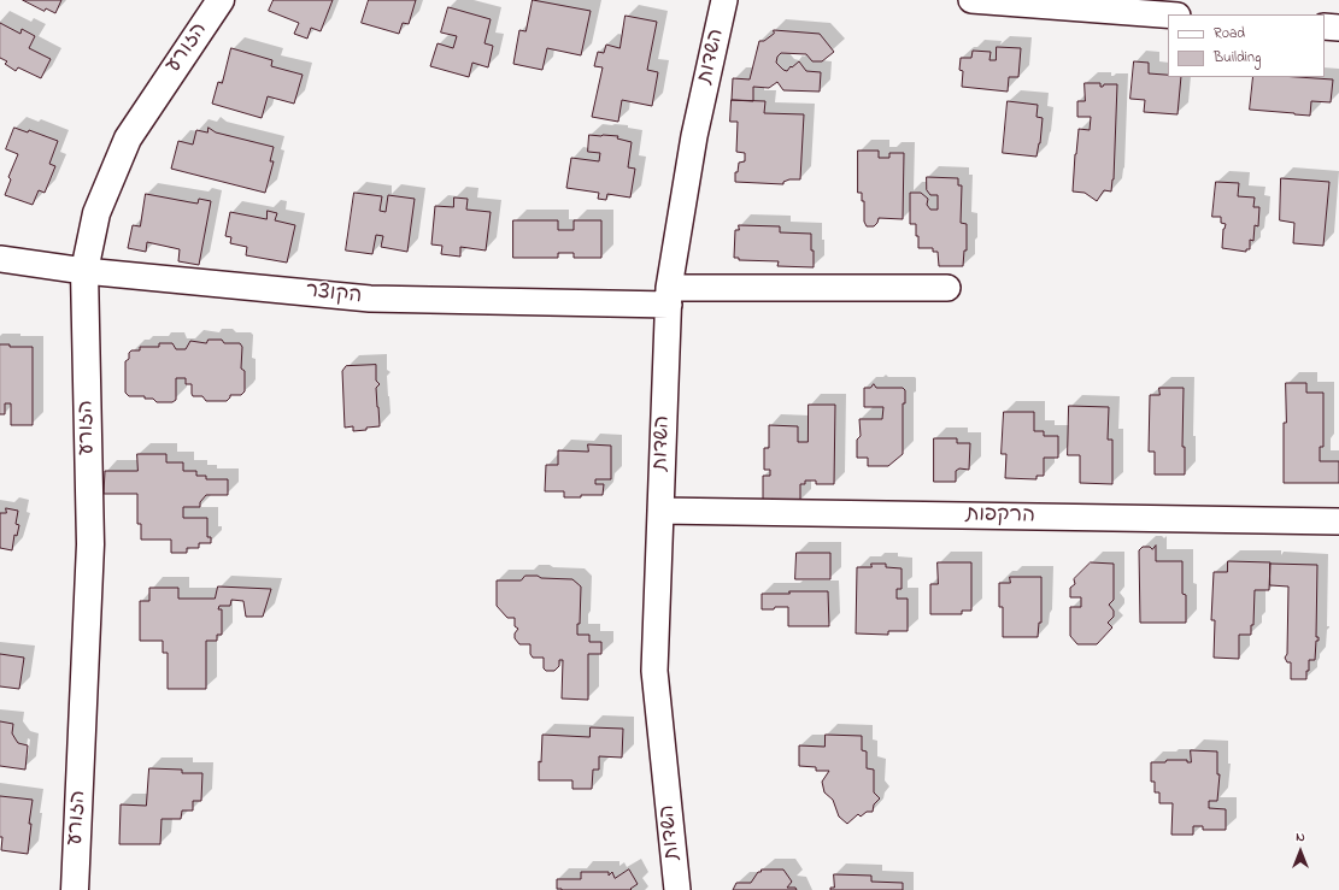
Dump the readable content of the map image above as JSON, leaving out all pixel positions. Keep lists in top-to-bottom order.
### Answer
{
  "streets": {
    "street": [
      "הזורע",
      "השדות",
      "הקוצר",
      "הרקפות"
    ]
  },
  "crossings": [
    ["הזורע", "הקוצר"],
    ["השדות", "הקוצר"],
    ["השדות", "הרקפות"]
  ],
  "legend": ["Road", "Building"],
  "north": "top"
}
